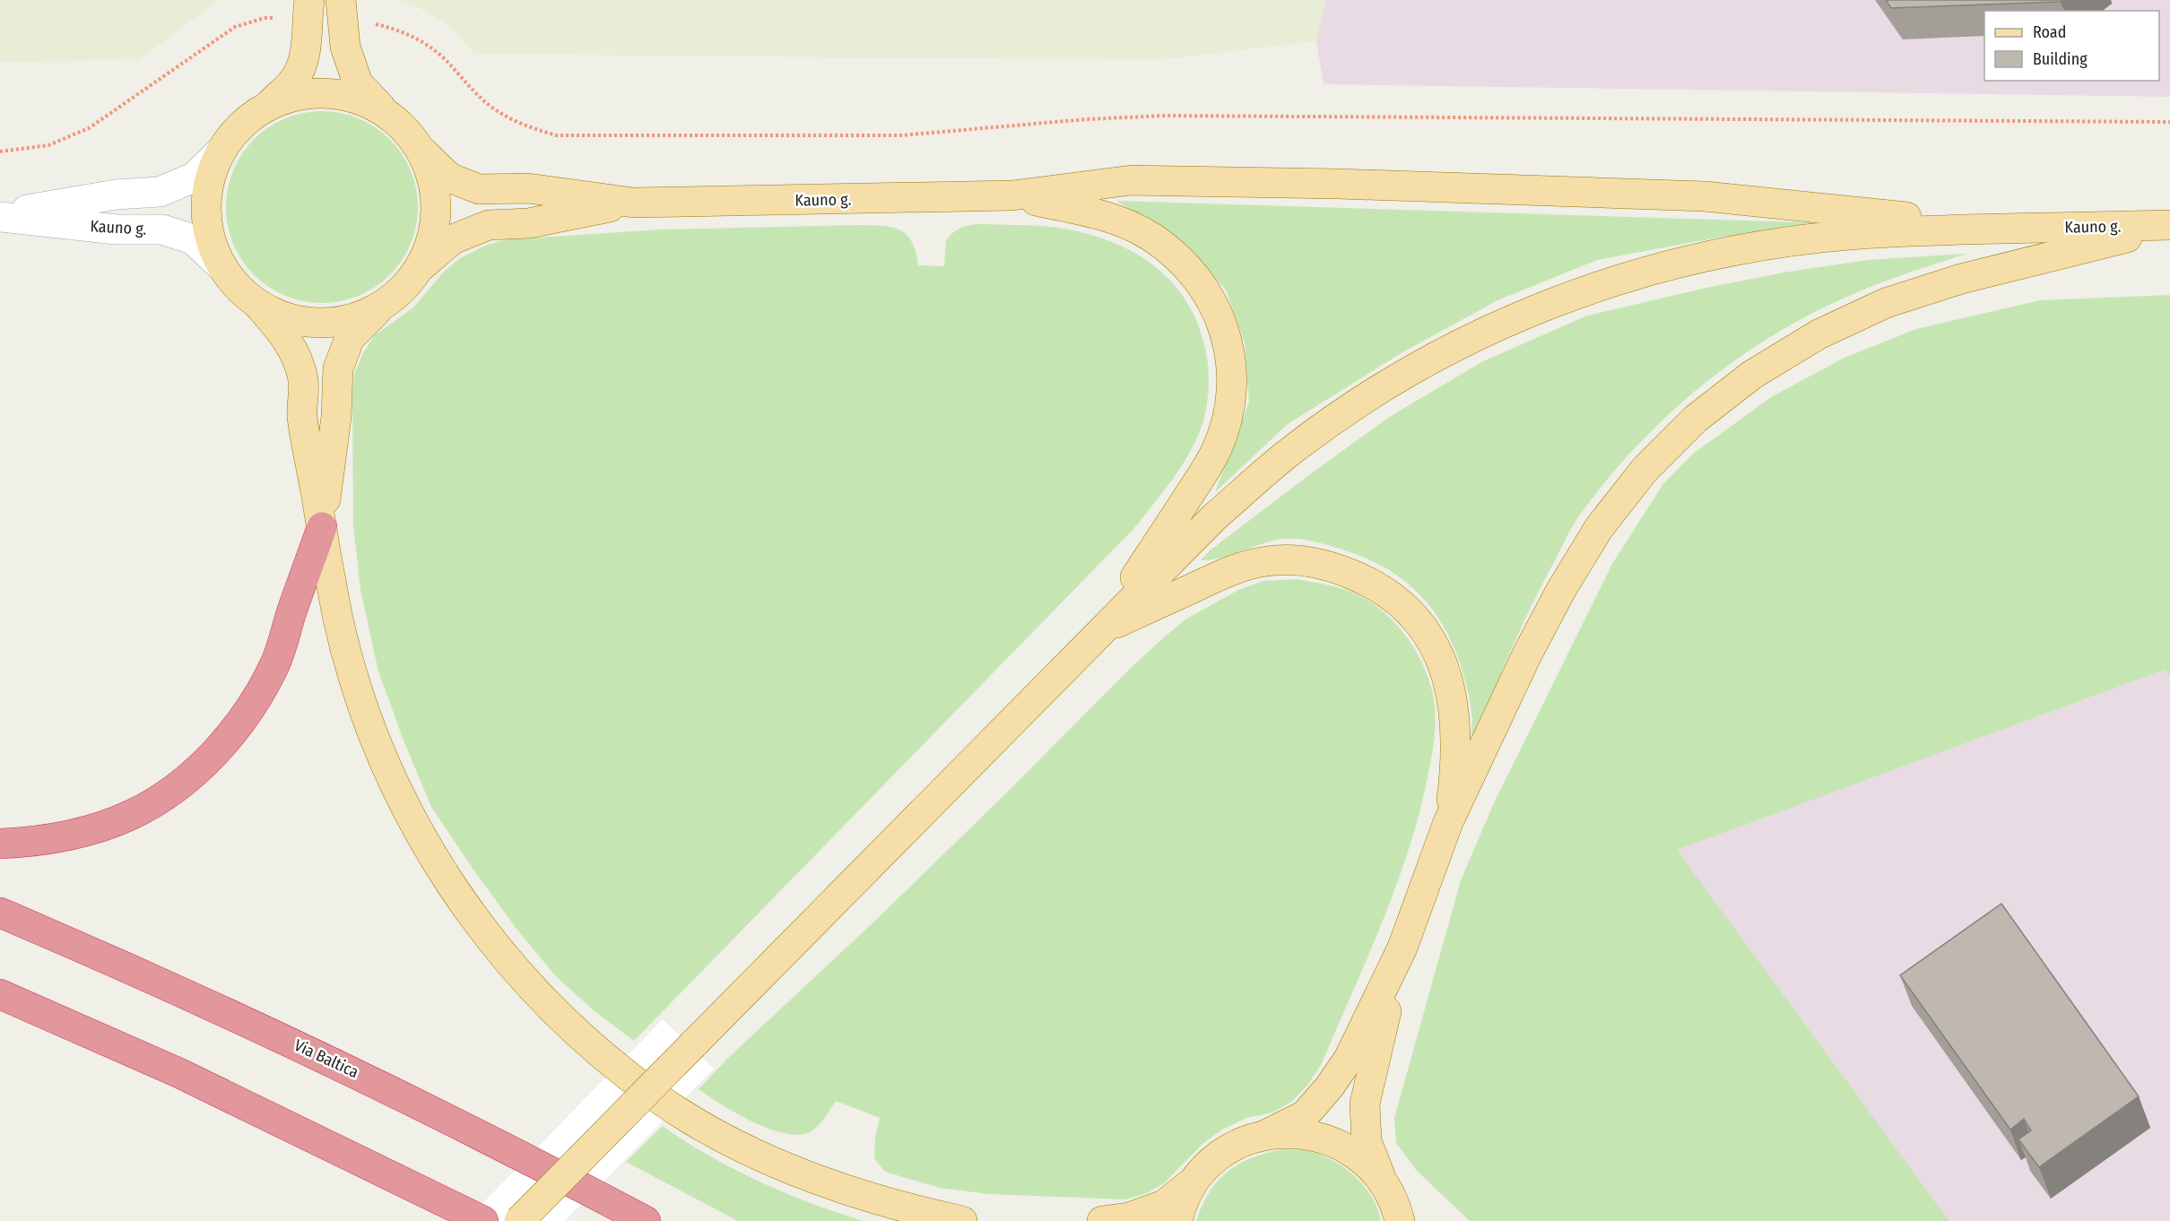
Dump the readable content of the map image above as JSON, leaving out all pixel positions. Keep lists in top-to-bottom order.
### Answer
{
  "streets": {
    "highway": ["Via Baltica"],
    "main road": ["Kauno g."]
  },
  "legend": ["Road", "Building"]
}
